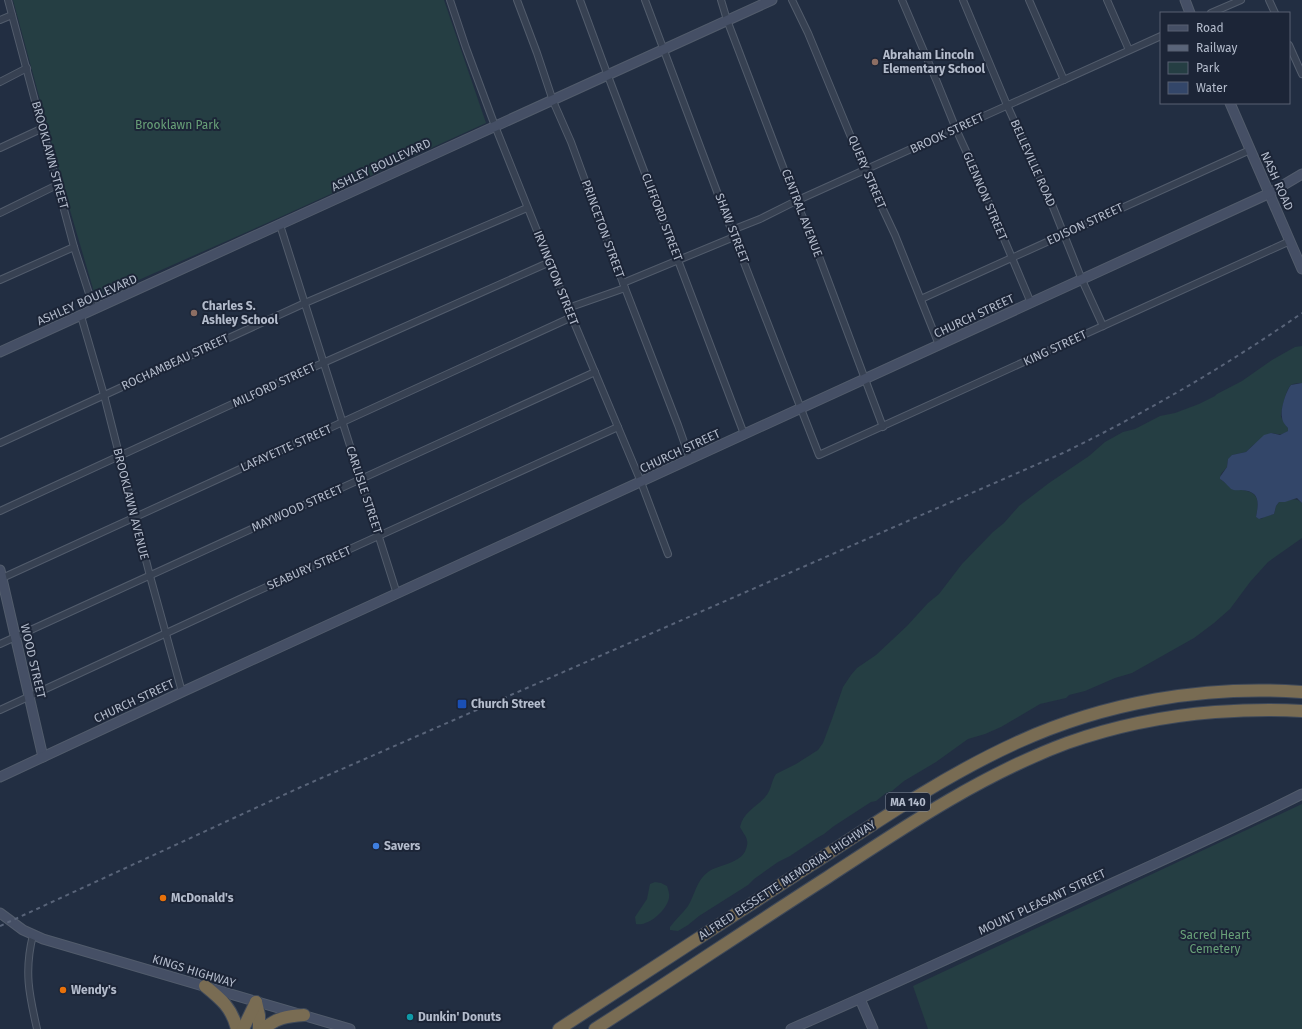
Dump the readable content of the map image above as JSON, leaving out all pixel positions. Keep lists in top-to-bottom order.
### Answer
{
  "streets": {
    "highway": ["MA 140", "ALFRED BESSETTE MEMORIAL HIGHWAY"],
    "main road": [
      "ASHLEY BOULEVARD",
      "NASH ROAD",
      "CHURCH STREET",
      "WOOD STREET",
      "MOUNT PLEASANT STREET",
      "KINGS HIGHWAY"
    ],
    "street": [
      "BROOK STREET",
      "BROOKLAWN STREET",
      "BELLEVILLE ROAD",
      "QUERY STREET",
      "GLENNON STREET",
      "CENTRAL AVENUE",
      "CLIFFORD STREET",
      "EDISON STREET",
      "SHAW STREET",
      "PRINCETON STREET",
      "IRVINGTON STREET",
      "KING STREET",
      "ROCHAMBEAU STREET",
      "MILFORD STREET",
      "LAFAYETTE STREET",
      "CARLISLE STREET",
      "BROOKLAWN AVENUE",
      "MAYWOOD STREET",
      "SEABURY STREET"
    ]
  },
  "crossings": [
    ["BROOK STREET", "BELLEVILLE ROAD"],
    ["BROOK STREET", "QUERY STREET"],
    ["BROOK STREET", "GLENNON STREET"],
    ["BROOK STREET", "CENTRAL AVENUE"],
    ["BROOK STREET", "SHAW STREET"],
    ["BROOKLAWN STREET", "ASHLEY BOULEVARD"],
    ["BELLEVILLE ROAD", "EDISON STREET"],
    ["BELLEVILLE ROAD", "CHURCH STREET"],
    ["BELLEVILLE ROAD", "KING STREET"],
    ["ASHLEY BOULEVARD", "CENTRAL AVENUE"],
    ["ASHLEY BOULEVARD", "CLIFFORD STREET"],
    ["ASHLEY BOULEVARD", "SHAW STREET"],
    ["ASHLEY BOULEVARD", "PRINCETON STREET"],
    ["ASHLEY BOULEVARD", "IRVINGTON STREET"],
    ["ASHLEY BOULEVARD", "CARLISLE STREET"],
    ["ASHLEY BOULEVARD", "BROOKLAWN AVENUE"],
    ["QUERY STREET", "EDISON STREET"],
    ["QUERY STREET", "CHURCH STREET"],
    ["NASH ROAD", "EDISON STREET"],
    ["NASH ROAD", "CHURCH STREET"],
    ["NASH ROAD", "KING STREET"],
    ["GLENNON STREET", "EDISON STREET"],
    ["GLENNON STREET", "CHURCH STREET"],
    ["CENTRAL AVENUE", "CHURCH STREET"],
    ["CENTRAL AVENUE", "KING STREET"],
    ["CLIFFORD STREET", "CHURCH STREET"],
    ["SHAW STREET", "CHURCH STREET"],
    ["SHAW STREET", "KING STREET"],
    ["PRINCETON STREET", "CHURCH STREET"],
    ["IRVINGTON STREET", "CHURCH STREET"],
    ["IRVINGTON STREET", "ROCHAMBEAU STREET"],
    ["IRVINGTON STREET", "MILFORD STREET"],
    ["IRVINGTON STREET", "LAFAYETTE STREET"],
    ["IRVINGTON STREET", "MAYWOOD STREET"],
    ["IRVINGTON STREET", "SEABURY STREET"],
    ["CHURCH STREET", "CARLISLE STREET"],
    ["CHURCH STREET", "BROOKLAWN AVENUE"],
    ["CHURCH STREET", "WOOD STREET"],
    ["ROCHAMBEAU STREET", "CARLISLE STREET"],
    ["ROCHAMBEAU STREET", "BROOKLAWN AVENUE"],
    ["MILFORD STREET", "CARLISLE STREET"],
    ["MILFORD STREET", "BROOKLAWN AVENUE"],
    ["LAFAYETTE STREET", "CARLISLE STREET"],
    ["LAFAYETTE STREET", "BROOKLAWN AVENUE"],
    ["LAFAYETTE STREET", "WOOD STREET"],
    ["CARLISLE STREET", "MAYWOOD STREET"],
    ["CARLISLE STREET", "SEABURY STREET"],
    ["BROOKLAWN AVENUE", "MAYWOOD STREET"],
    ["BROOKLAWN AVENUE", "SEABURY STREET"],
    ["MAYWOOD STREET", "WOOD STREET"],
    ["SEABURY STREET", "WOOD STREET"]
  ],
  "parks": ["Brooklawn Park", "Sacred Heart Cemetery"],
  "places": {
    "other": [
      "Abraham Lincoln Elementary School",
      "Charles S. Ashley School",
      "Savers",
      "McDonald's",
      "Wendy's",
      "Dunkin' Donuts"
    ],
    "transit": ["Church Street"]
  },
  "legend": [
    "Road",
    "Railway",
    "Park",
    "Water"
  ]
}
